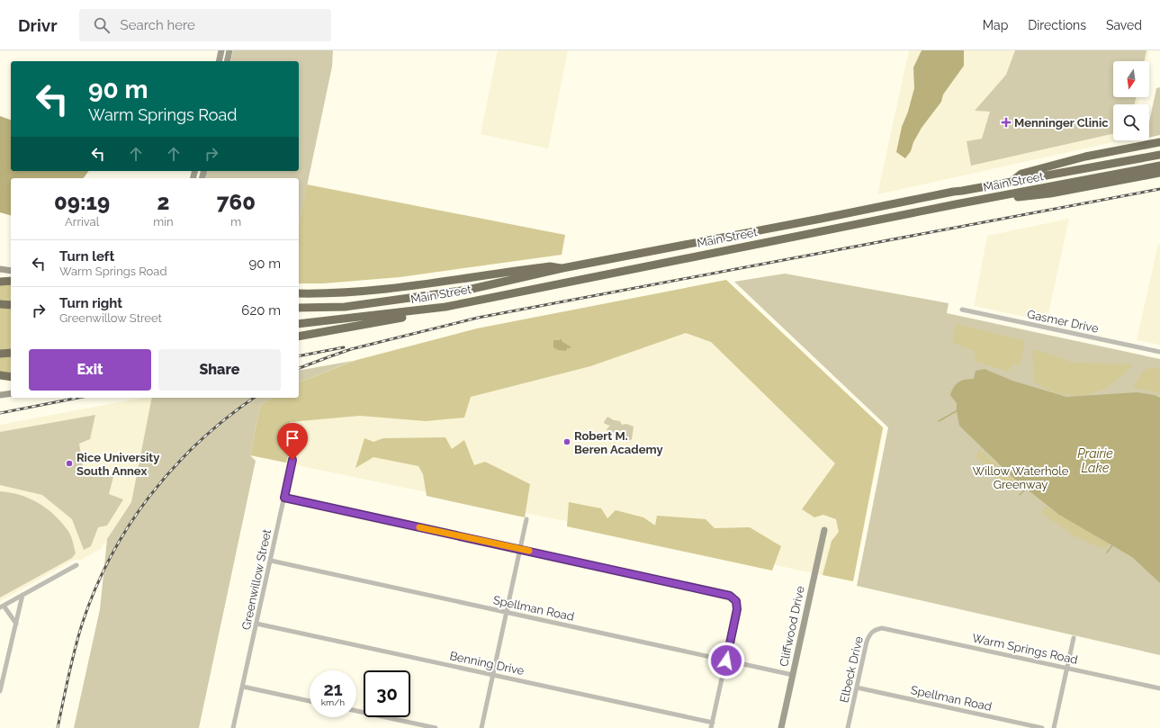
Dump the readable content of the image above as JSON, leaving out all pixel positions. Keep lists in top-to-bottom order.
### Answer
{
  "streets": {
    "highway": ["Main Street"],
    "street": [
      "Gasmer Drive",
      "Greenwillow Street",
      "Spellman Road",
      "Cliffwood Drive",
      "Warm Springs Road",
      "Benning Drive",
      "Elbeck Drive"
    ]
  },
  "crossings": [
    ["Greenwillow Street", "Spellman Road"],
    ["Greenwillow Street", "Benning Drive"],
    ["Spellman Road", "Cliffwood Drive"],
    ["Spellman Road", "Elbeck Drive"],
    ["Warm Springs Road", "Elbeck Drive"]
  ],
  "water": ["Prairie Lake"],
  "parks": ["Willow Waterhole Greenway"],
  "places": {
    "health": ["Menninger Clinic"],
    "other": ["Robert M. Beren Academy", "Rice University South Annex"]
  },
  "north": "bottom",
  "page": {
    "header": "Drivr",
    "search": "Search here",
    "nav": ["Map", "Directions", "Saved"],
    "turn": ["90 m", "Warm Springs Road"],
    "eta": [
      "09:19",
      "Arrival",
      "2",
      "min",
      "760",
      "m"
    ],
    "list": [
      {
        "name": "Turn left",
        "note": "Warm Springs Road",
        "value": "90 m"
      },
      {
        "name": "Turn right",
        "note": "Greenwillow Street",
        "value": "620 m"
      }
    ],
    "buttons": ["Exit", "Share"],
    "speed": "21 km/h",
    "limit": "30"
  }
}
